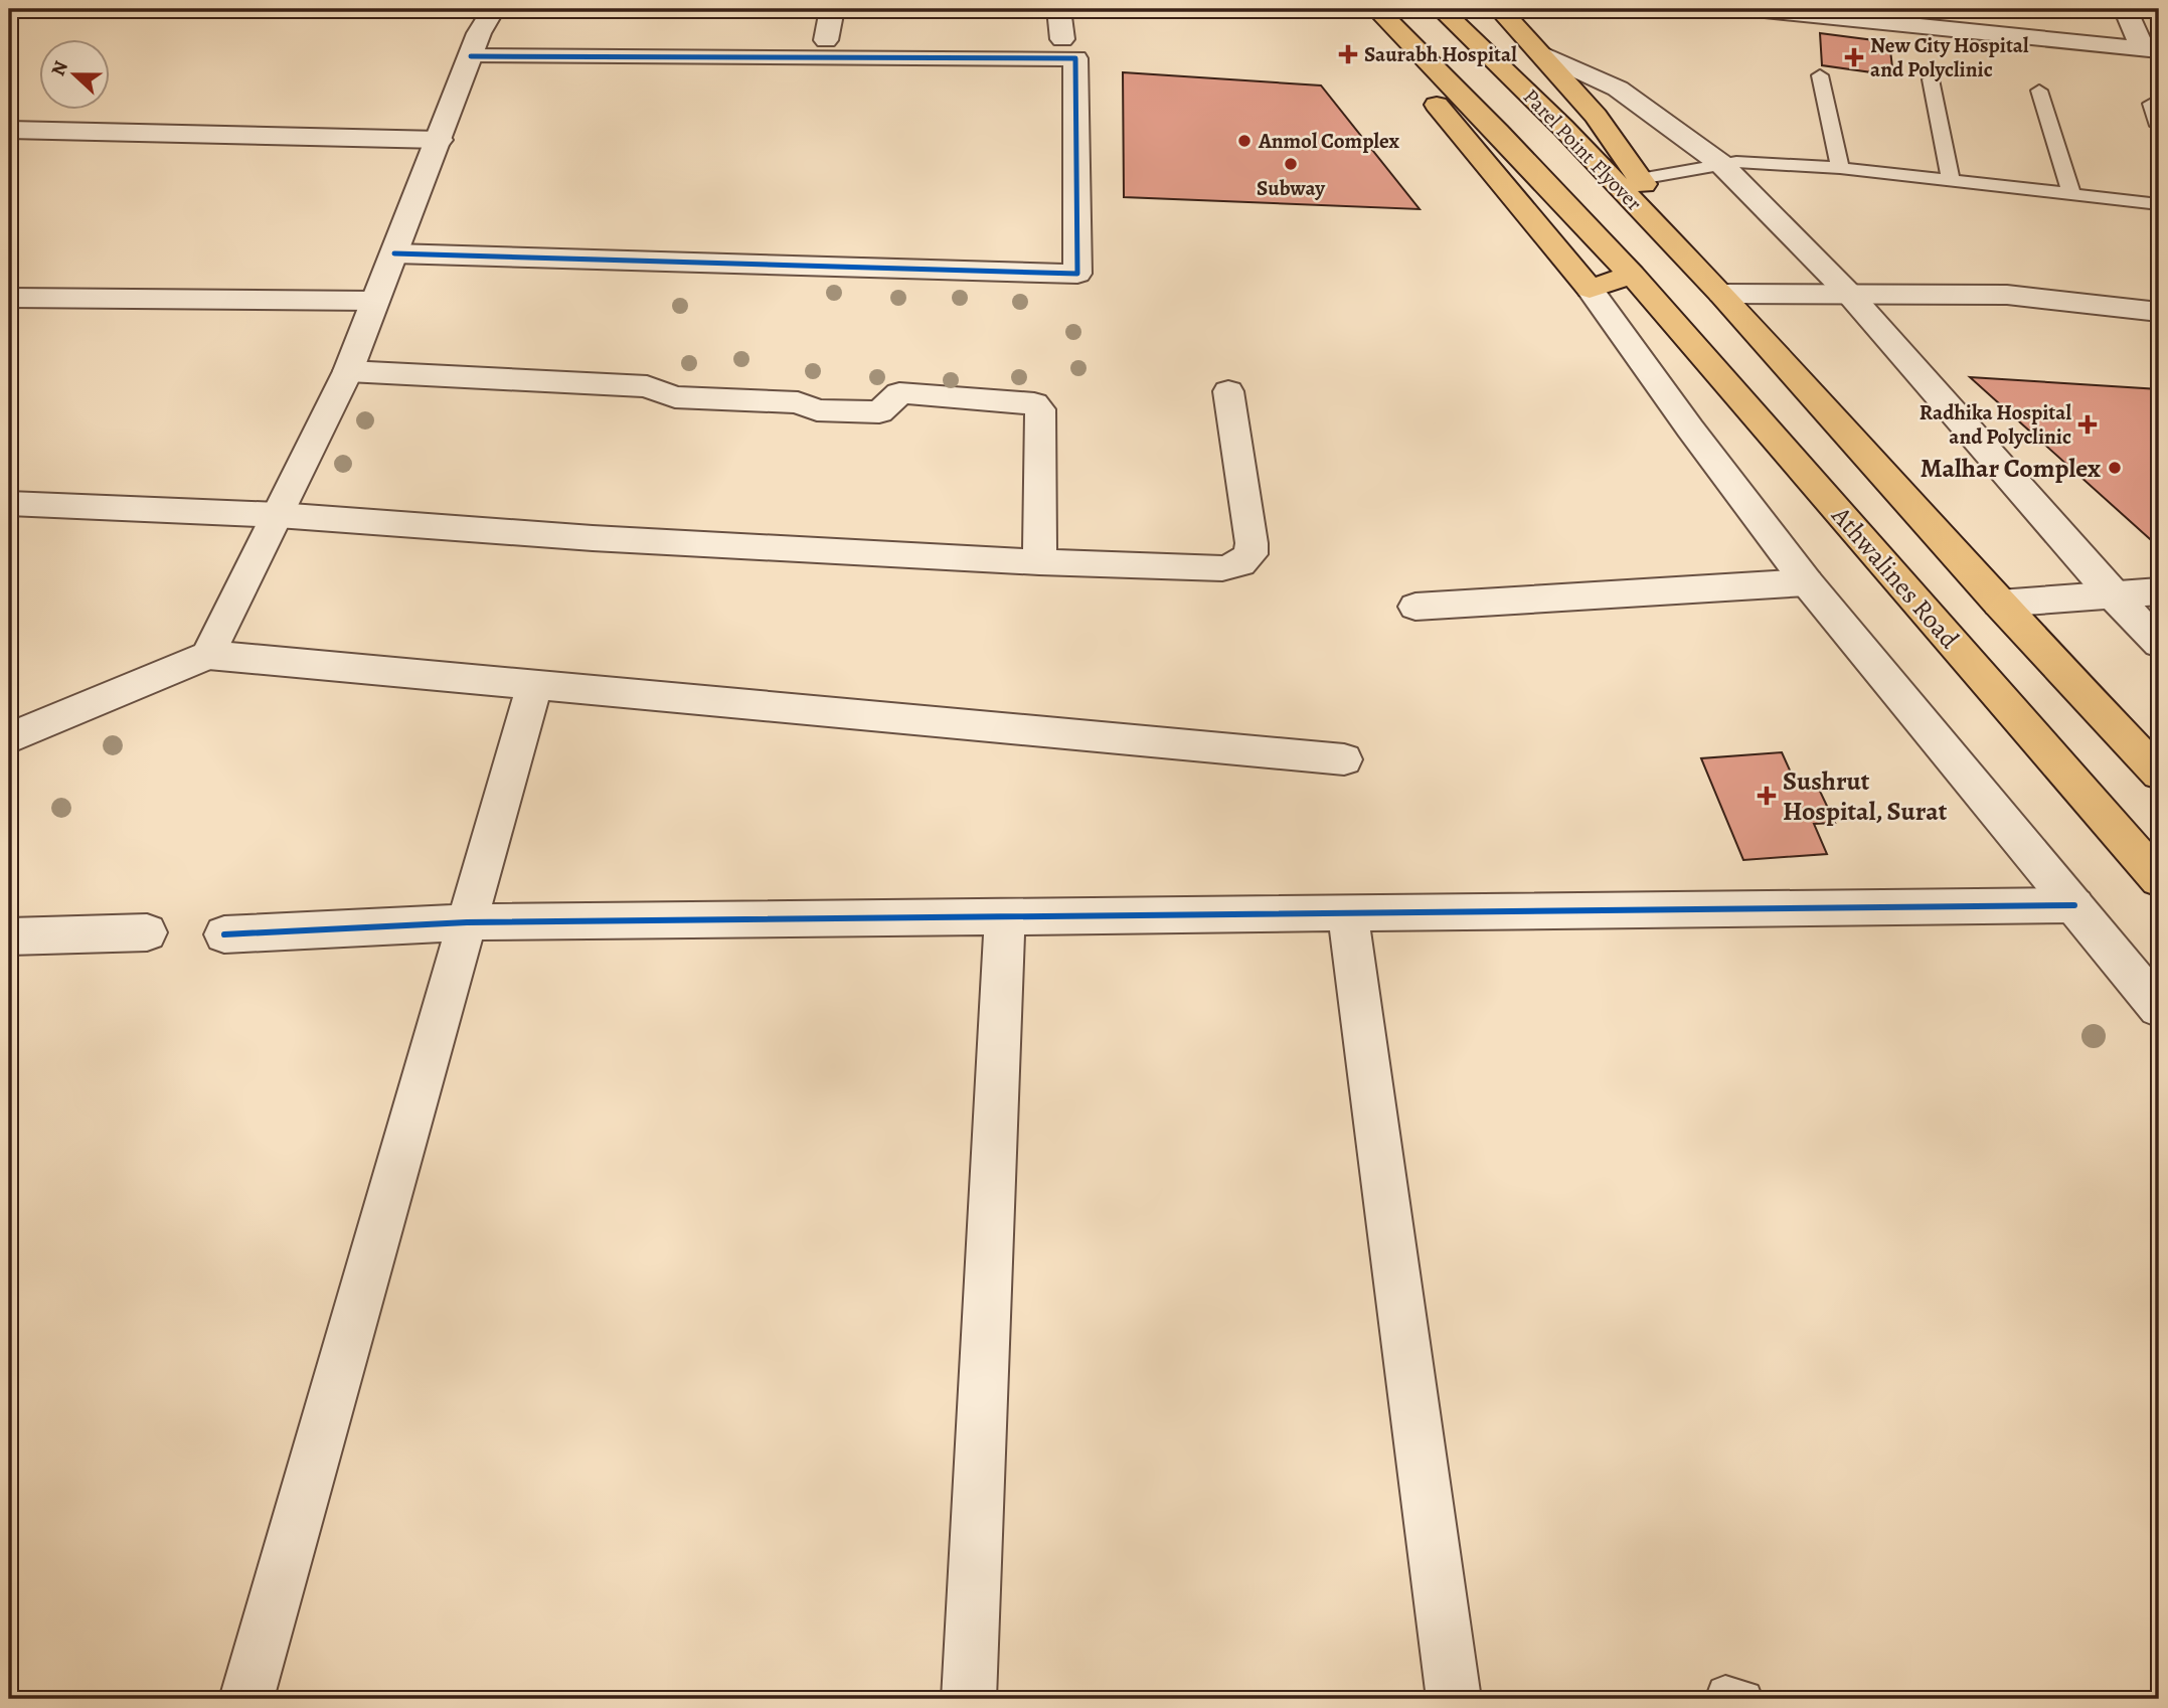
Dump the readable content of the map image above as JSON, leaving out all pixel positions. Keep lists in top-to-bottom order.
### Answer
{
  "streets": {
    "main road": ["Parel Point Flyover", "Athwalines Road"]
  },
  "crossings": [
    ["Parel Point Flyover", "Athwalines Road"]
  ],
  "places": {
    "health": [
      "Saurabh Hospital",
      "New City Hospital and Polyclinic",
      "Radhika Hospital and Polyclinic",
      "Sushrut Hospital, Surat"
    ],
    "other": ["Anmol Complex", "Subway", "Malhar Complex"]
  },
  "north": "left"
}
